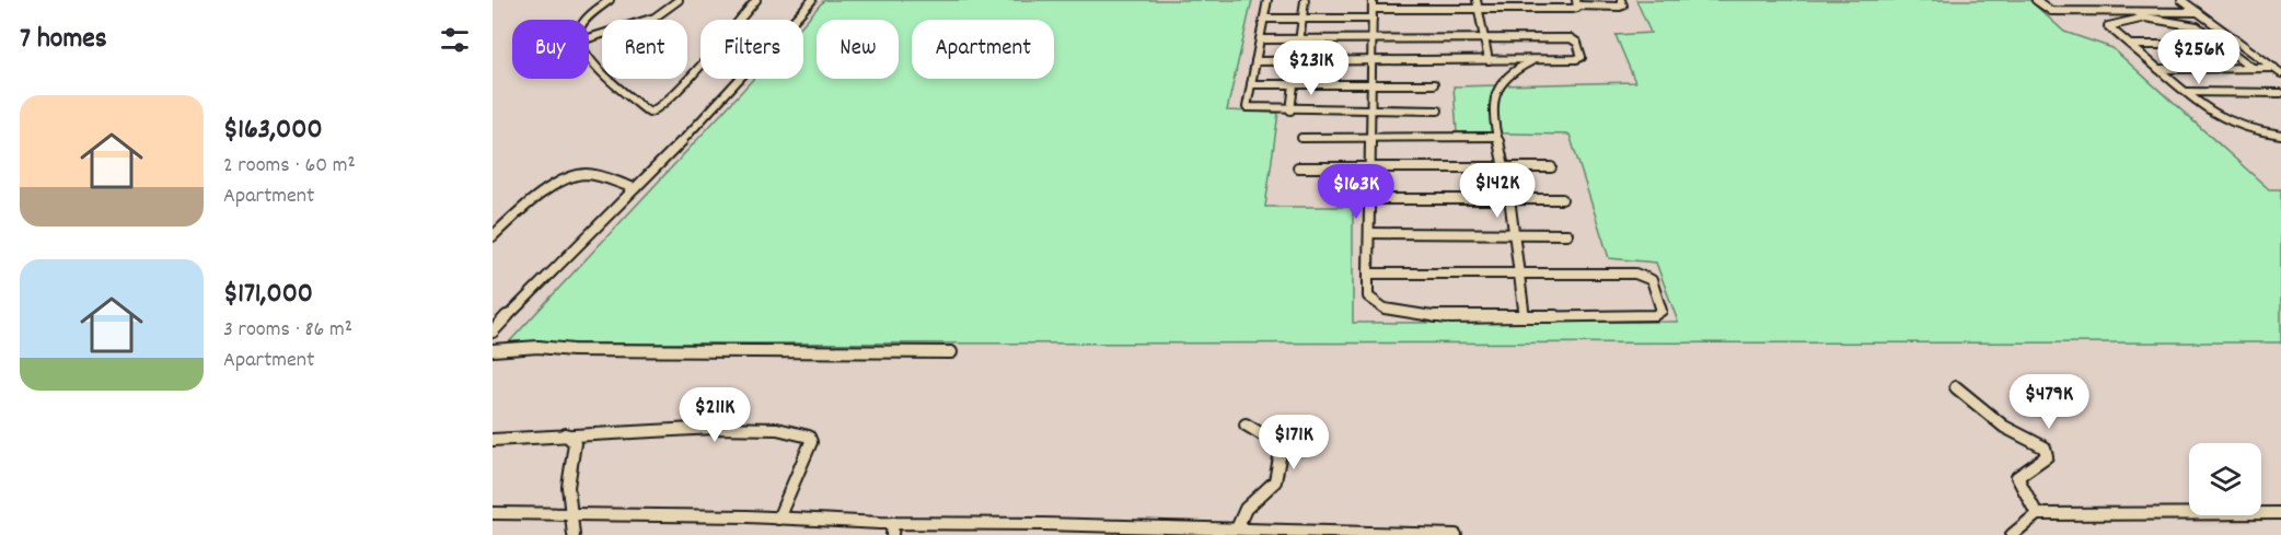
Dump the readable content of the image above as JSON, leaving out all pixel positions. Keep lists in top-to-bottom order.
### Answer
{
  "page": {
    "heading": "7 homes",
    "chip": [
      "Buy",
      "Rent",
      "Filters",
      "New",
      "Apartment"
    ],
    "price": [
      "$256K",
      "$231K",
      "$142K",
      "$163K",
      "$479K",
      "$211K",
      "$171K"
    ],
    "list": [
      {
        "name": "$163,000",
        "note": "2 rooms · 60 m² · Apartment"
      },
      {
        "name": "$171,000",
        "note": "3 rooms · 86 m² · Apartment"
      }
    ]
  }
}
